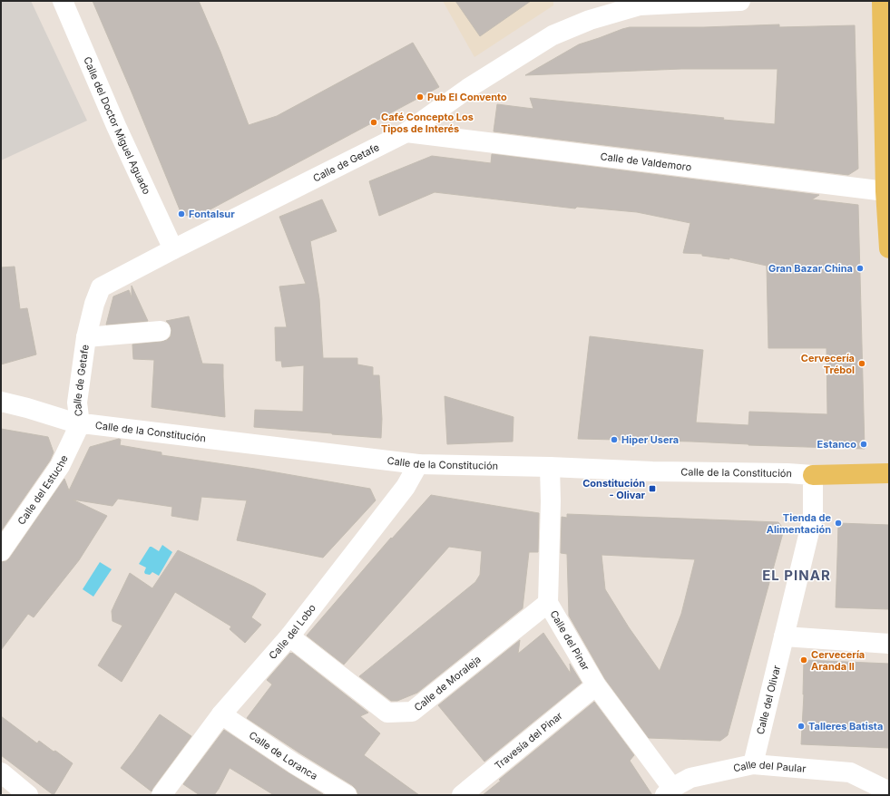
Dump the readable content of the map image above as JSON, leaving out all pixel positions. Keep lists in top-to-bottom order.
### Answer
{
  "streets": {
    "main road": ["Calle de la Constitución"],
    "street": [
      "Calle del Doctor Miguel Aguado",
      "Calle de Valdemoro",
      "Calle de Getafe",
      "Calle del Estuche",
      "Calle del Lobo",
      "Calle del Pinar",
      "Calle de Moraleja",
      "Calle del Olivar",
      "Travesía del Pinar",
      "Calle de Loranca",
      "Calle del Paular"
    ]
  },
  "crossings": [
    ["Calle del Doctor Miguel Aguado", "Calle de Getafe"],
    ["Calle de Valdemoro", "Calle de Getafe"],
    ["Calle de Getafe", "Calle de la Constitución"],
    ["Calle de Getafe", "Calle del Estuche"],
    ["Calle de la Constitución", "Calle del Estuche"],
    ["Calle de la Constitución", "Calle del Lobo"],
    ["Calle de la Constitución", "Calle del Pinar"],
    ["Calle de la Constitución", "Calle del Olivar"],
    ["Calle del Lobo", "Calle de Moraleja"],
    ["Calle del Lobo", "Calle de Loranca"],
    ["Calle del Pinar", "Calle de Moraleja"],
    ["Calle del Pinar", "Travesía del Pinar"],
    ["Calle del Pinar", "Calle del Paular"],
    ["Calle del Olivar", "Calle del Paular"]
  ],
  "districts": ["EL PINAR"],
  "places": {
    "other": [
      "Pub El Convento",
      "Café Concepto Los Tipos de Interés",
      "Fontalsur",
      "Gran Bazar China",
      "Cervecería Trébol",
      "Hiper Usera",
      "Estanco",
      "Tienda de Alimentación",
      "Cervecería Aranda II",
      "Talleres Batista"
    ],
    "transit": ["Constitución - Olivar"]
  }
}
